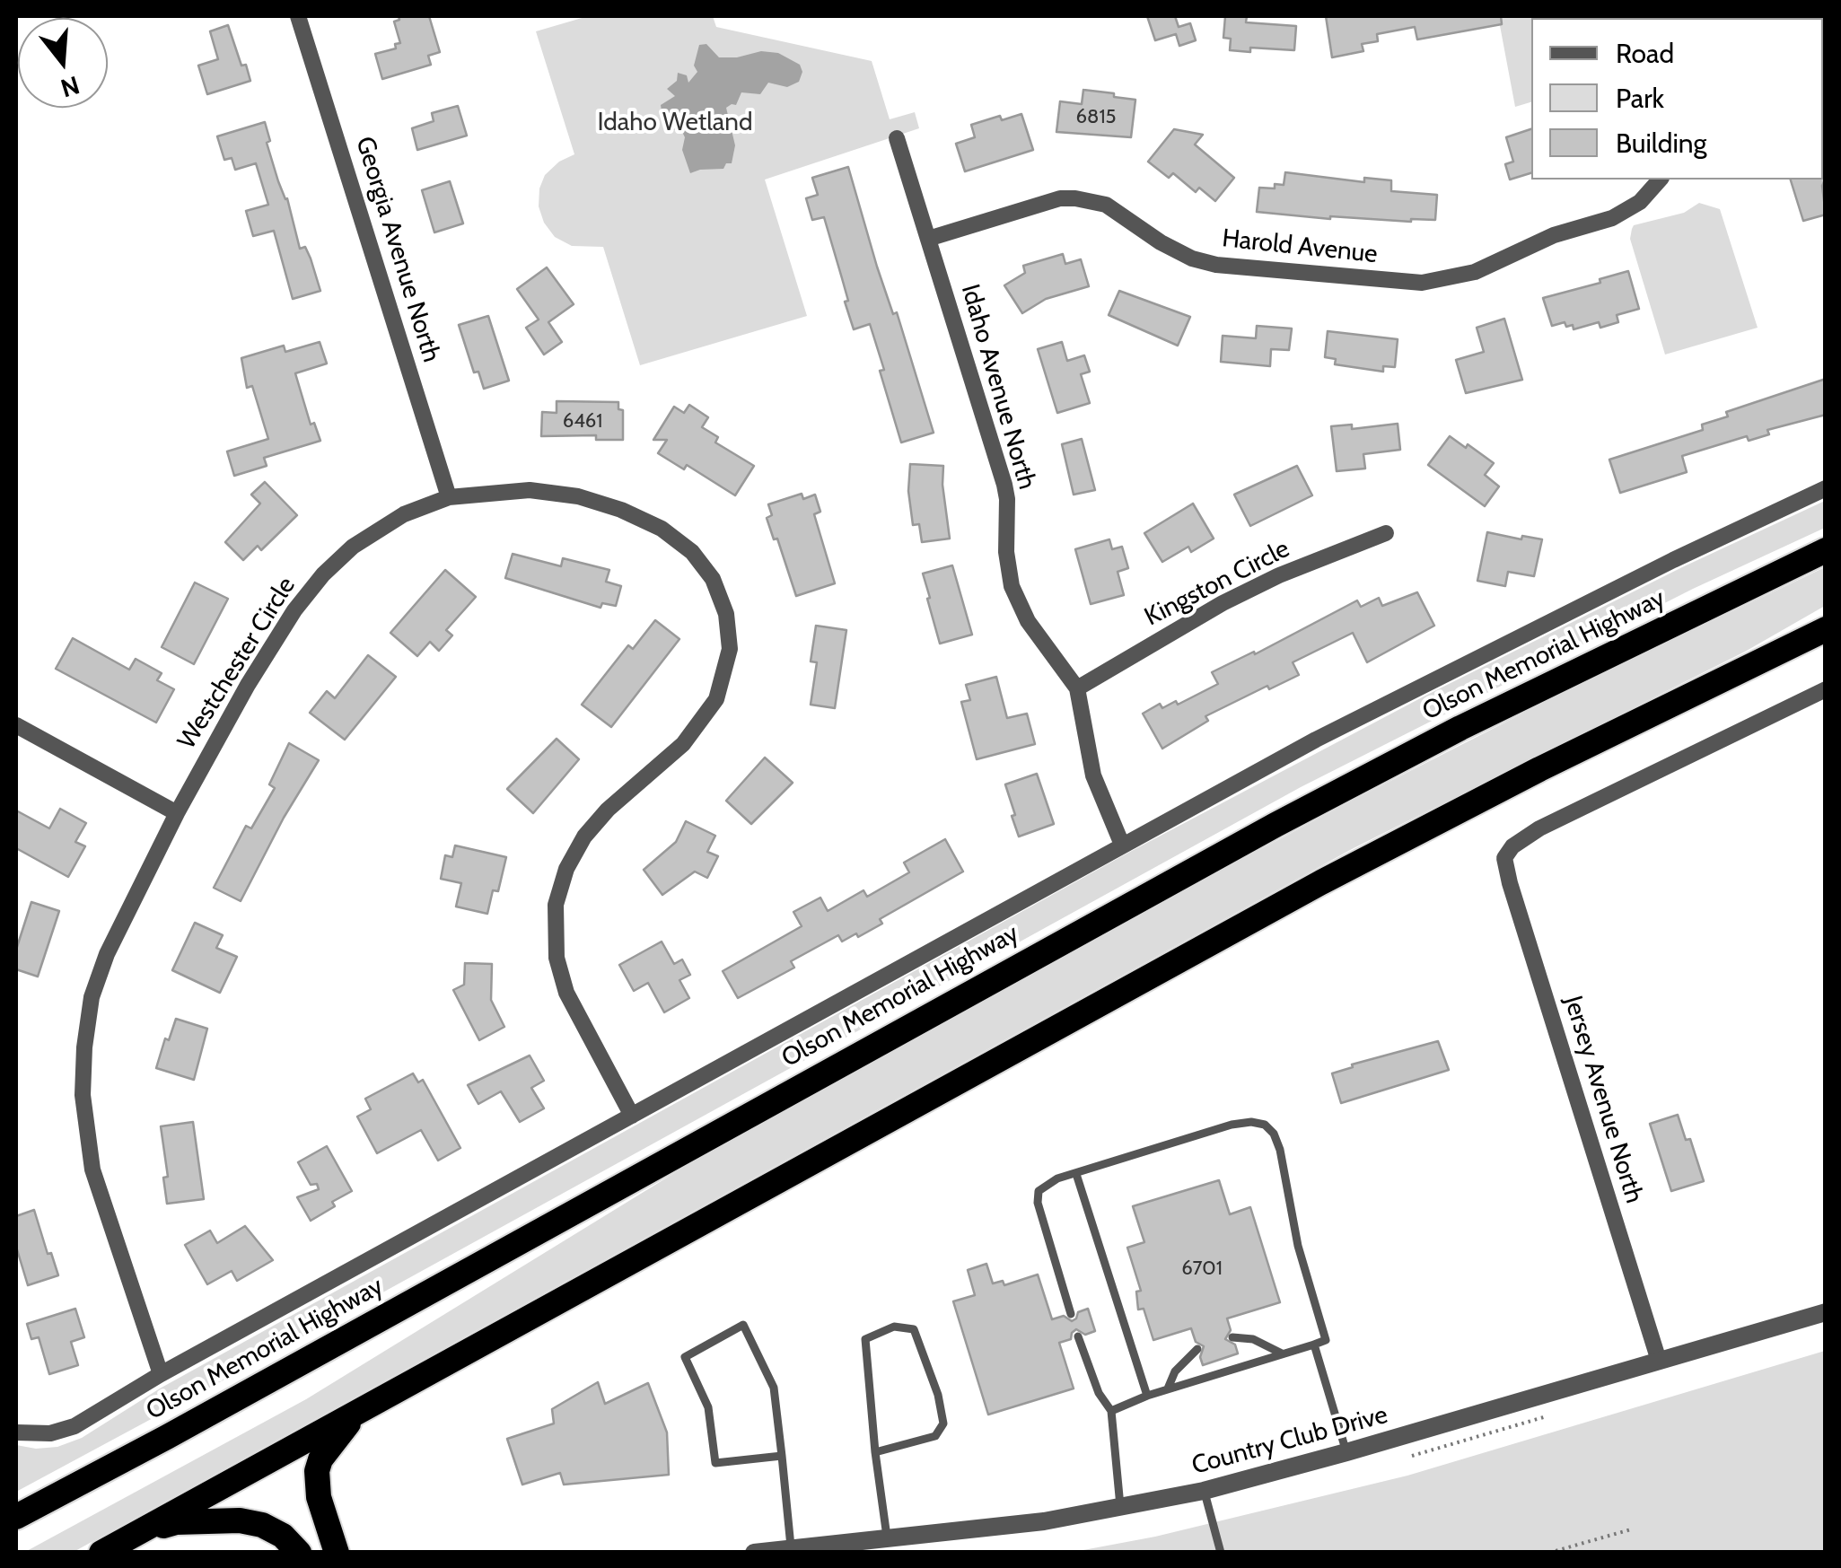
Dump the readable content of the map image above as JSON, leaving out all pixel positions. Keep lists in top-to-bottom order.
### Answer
{
  "streets": {
    "highway": ["Olson Memorial Highway"],
    "street": [
      "Harold Avenue",
      "Georgia Avenue North",
      "Idaho Avenue North",
      "Kingston Circle",
      "Westchester Circle",
      "Jersey Avenue North",
      "Country Club Drive"
    ]
  },
  "crossings": [
    ["Harold Avenue", "Idaho Avenue North"],
    ["Georgia Avenue North", "Westchester Circle"],
    ["Idaho Avenue North", "Kingston Circle"],
    ["Jersey Avenue North", "Country Club Drive"]
  ],
  "parks": ["Idaho Wetland"],
  "house_numbers": ["6815", "6461", "6701"],
  "legend": ["Road", "Park", "Building"],
  "north": "bottom"
}
